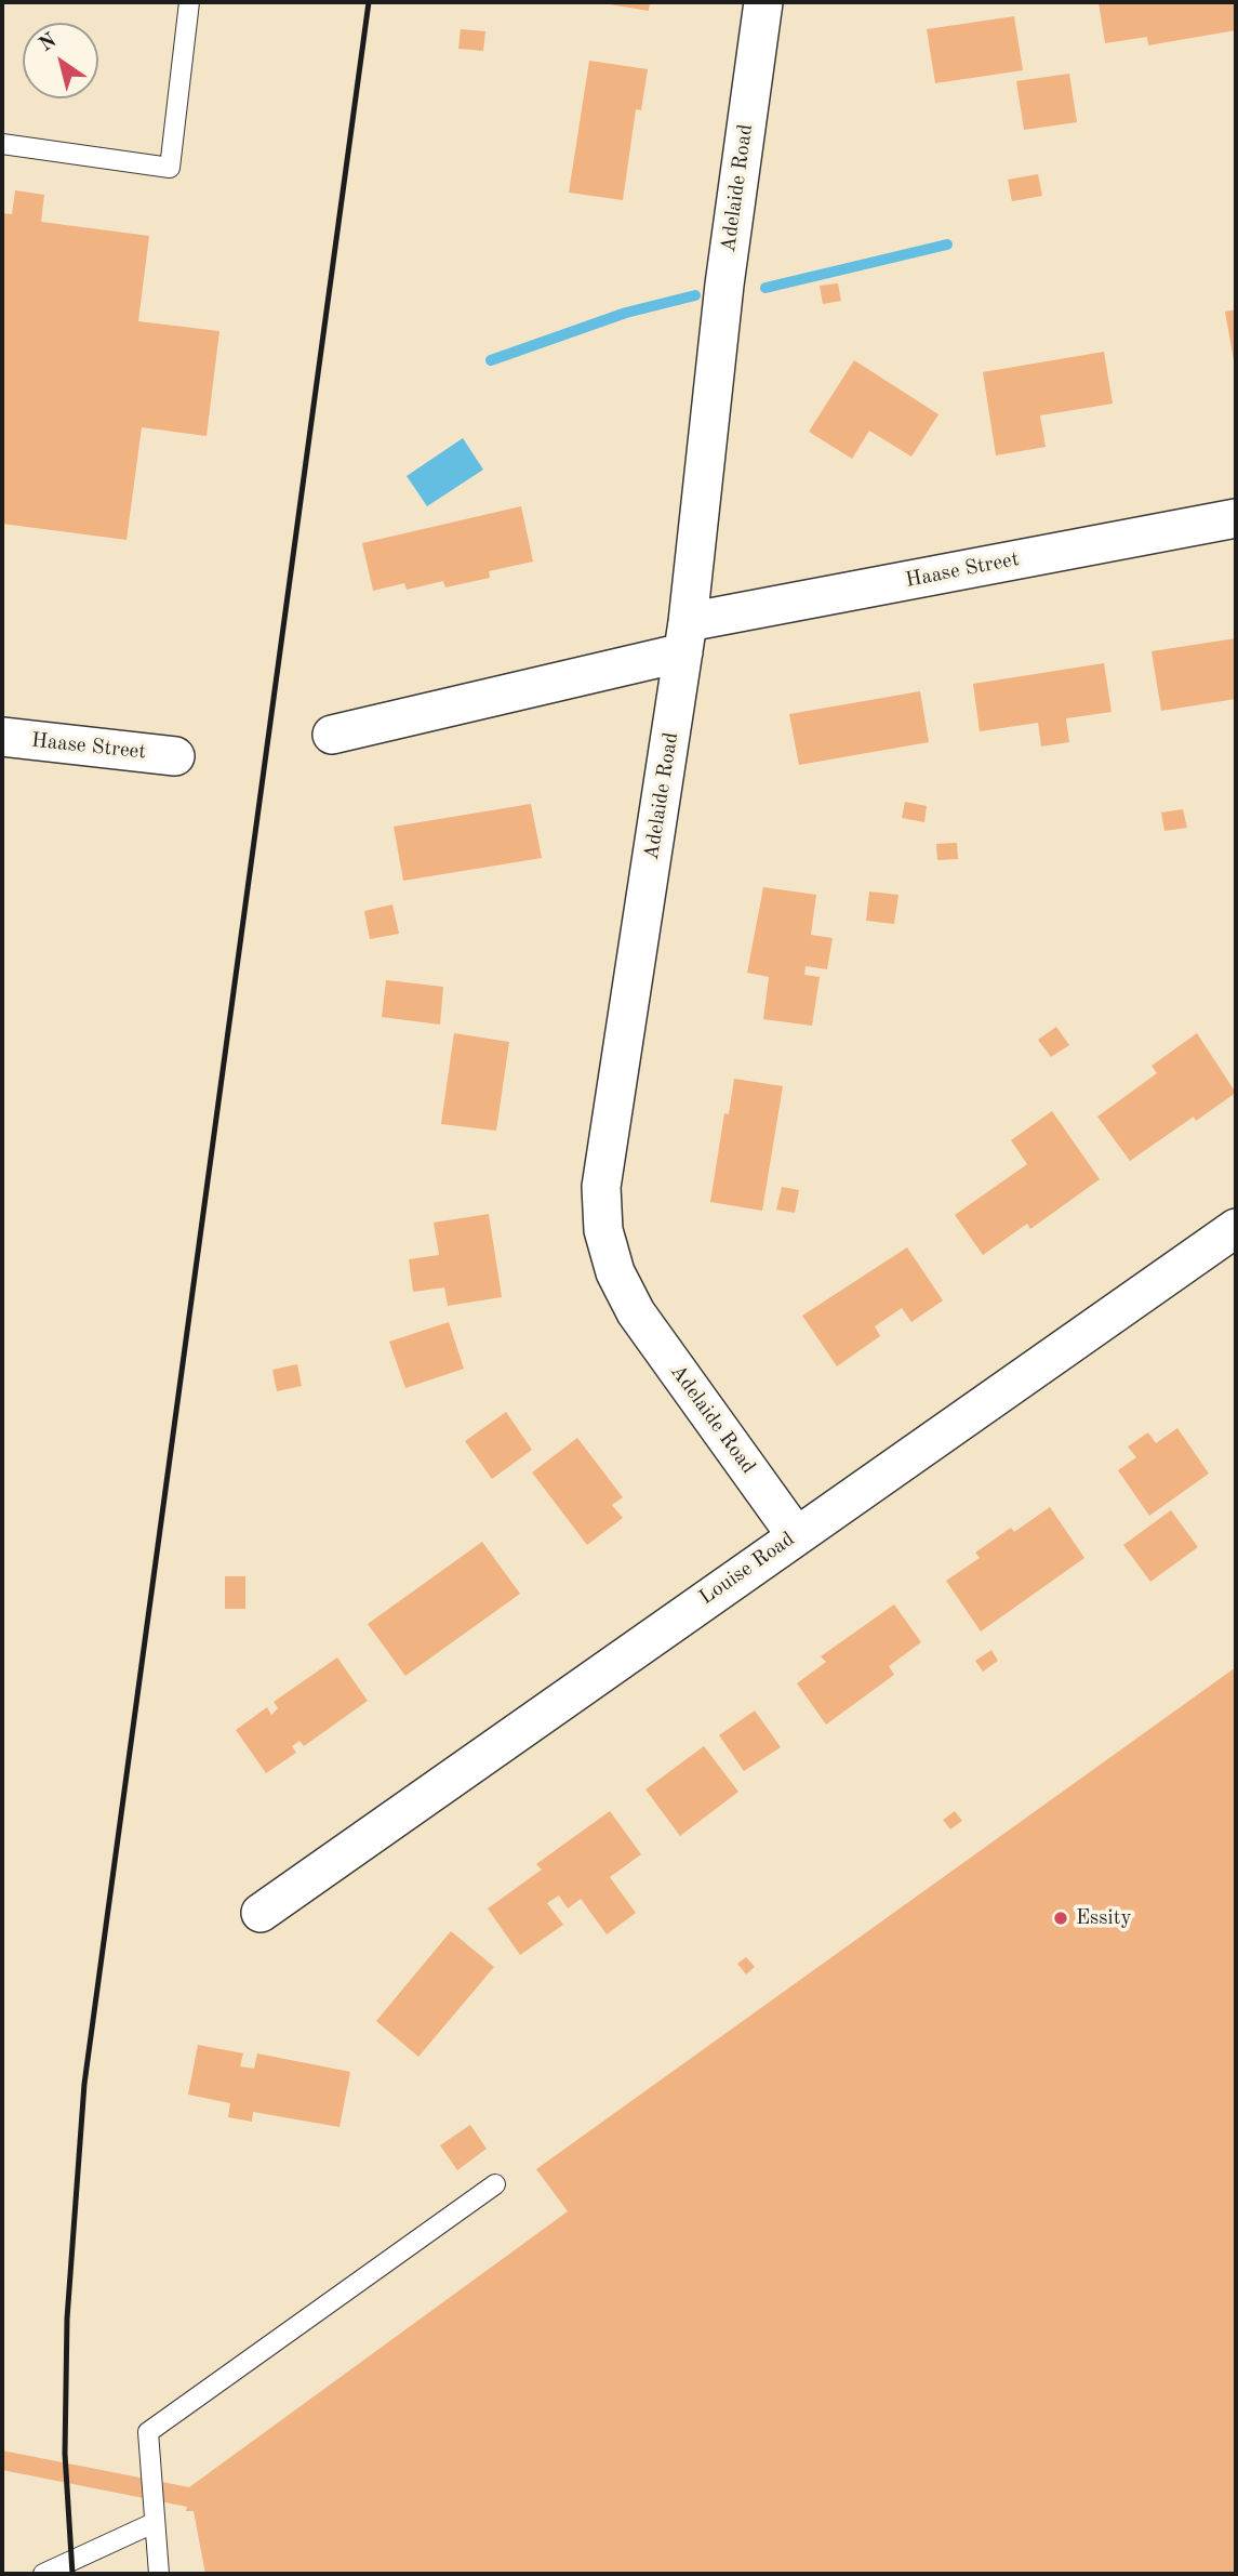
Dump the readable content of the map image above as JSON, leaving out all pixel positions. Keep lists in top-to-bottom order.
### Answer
{
  "streets": {
    "street": ["Adelaide Road", "Haase Street", "Louise Road"]
  },
  "crossings": [
    ["Adelaide Road", "Haase Street"],
    ["Adelaide Road", "Louise Road"]
  ],
  "places": ["Essity"],
  "north": "top left"
}
